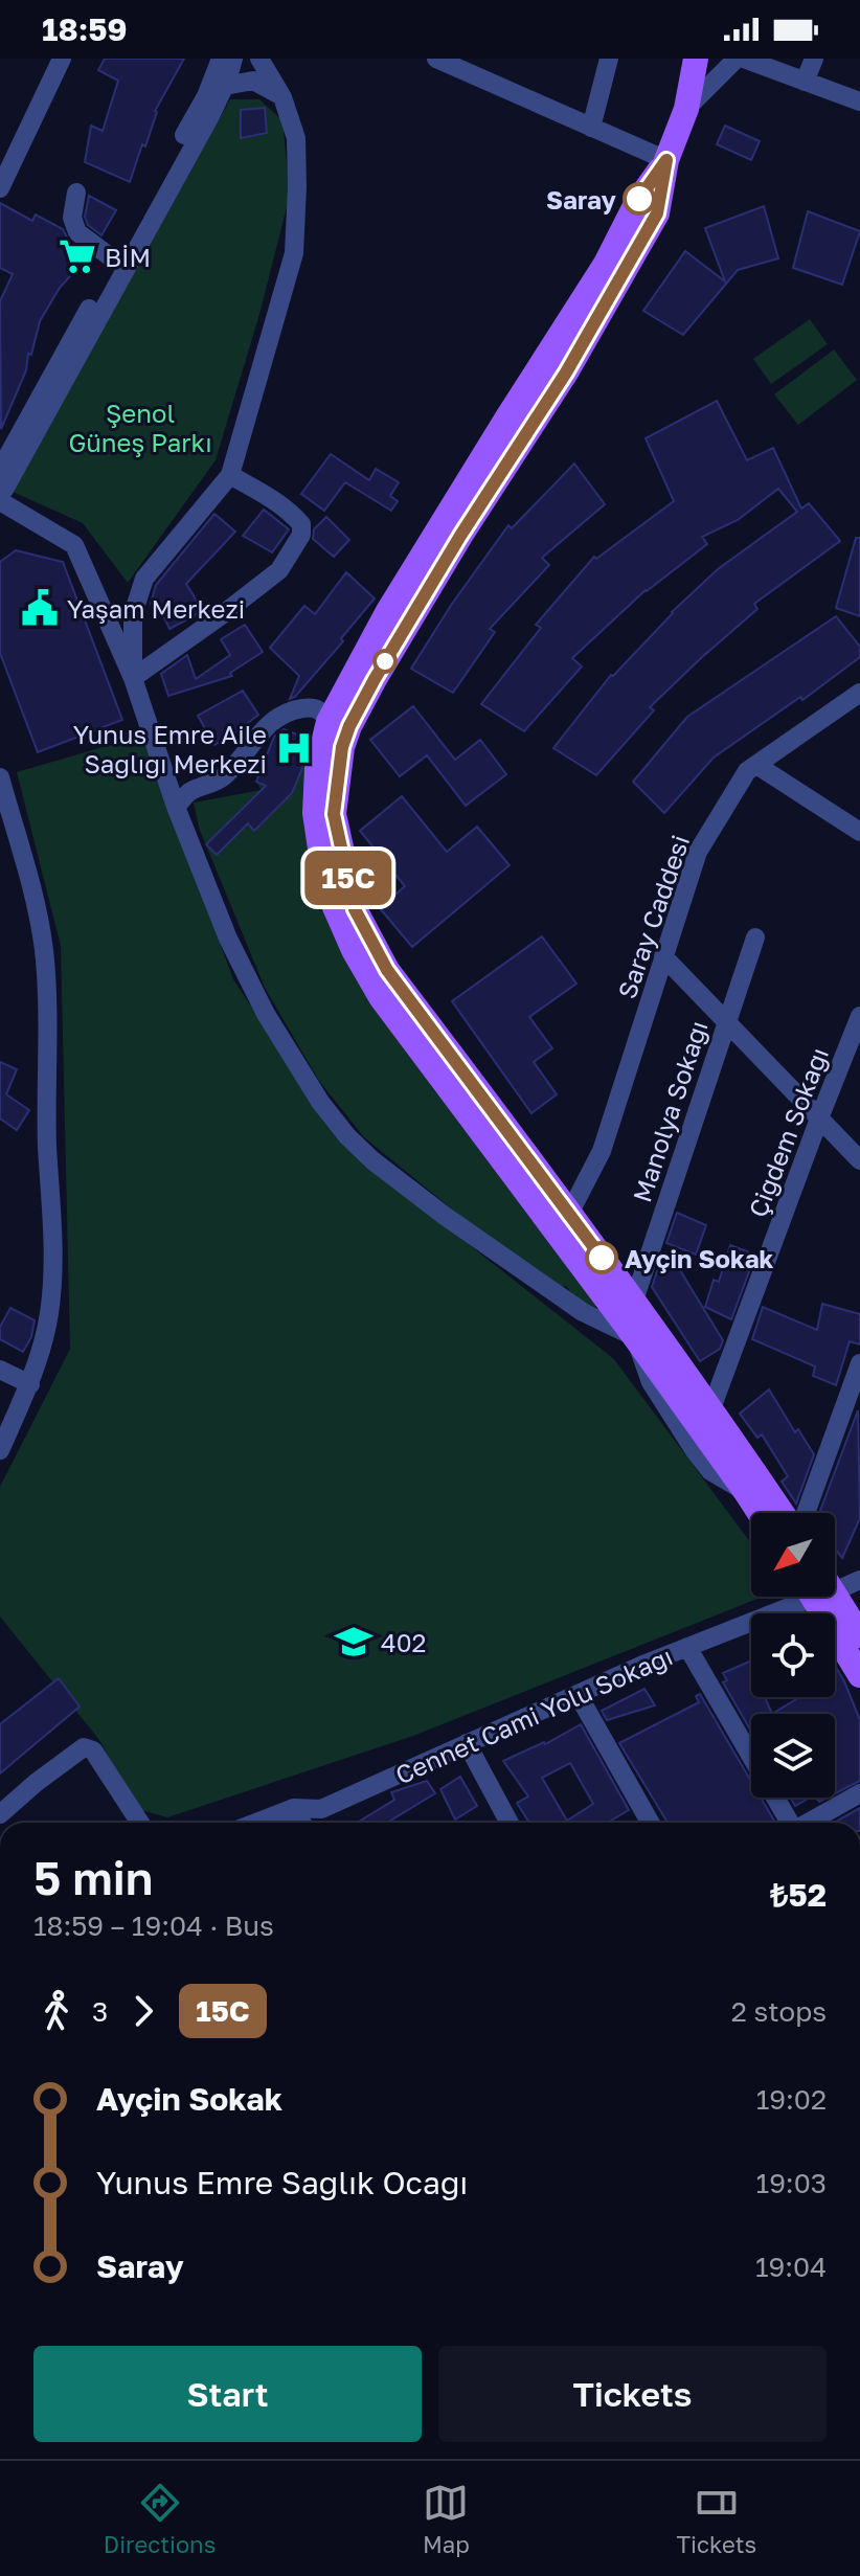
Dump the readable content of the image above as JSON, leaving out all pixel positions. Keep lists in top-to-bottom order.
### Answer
{
  "streets": {
    "street": [
      "Saray Caddesi",
      "Manolya Sokağı",
      "Çiğdem Sokağı",
      "Cennet Cami Yolu Sokağı"
    ]
  },
  "parks": ["Şenol Güneş Parkı"],
  "places": {
    "other": ["Saray", "Ayçin Sokak"],
    "supermarket": ["BİM"],
    "public building": ["Yaşam Merkezi"],
    "hospital": ["Yunus Emre Aile Sağlığı Merkezi"],
    "school or university": ["402"]
  },
  "lines": ["bus line 15C"],
  "north": "bottom left",
  "page": {
    "status": "18:59",
    "on_map": "15C",
    "heading": ["5 min", "18:59 – 19:04 · Bus", "₺52"],
    "legs": ["3", "15C", "2 stops"],
    "list": [
      {
        "name": "Ayçin Sokak",
        "value": "19:02"
      },
      {
        "name": "Yunus Emre Sağlık Ocağı",
        "value": "19:03"
      },
      {
        "name": "Saray",
        "value": "19:04"
      }
    ],
    "buttons": ["Start", "Tickets"],
    "tabs": ["Directions", "Map", "Tickets"]
  }
}
